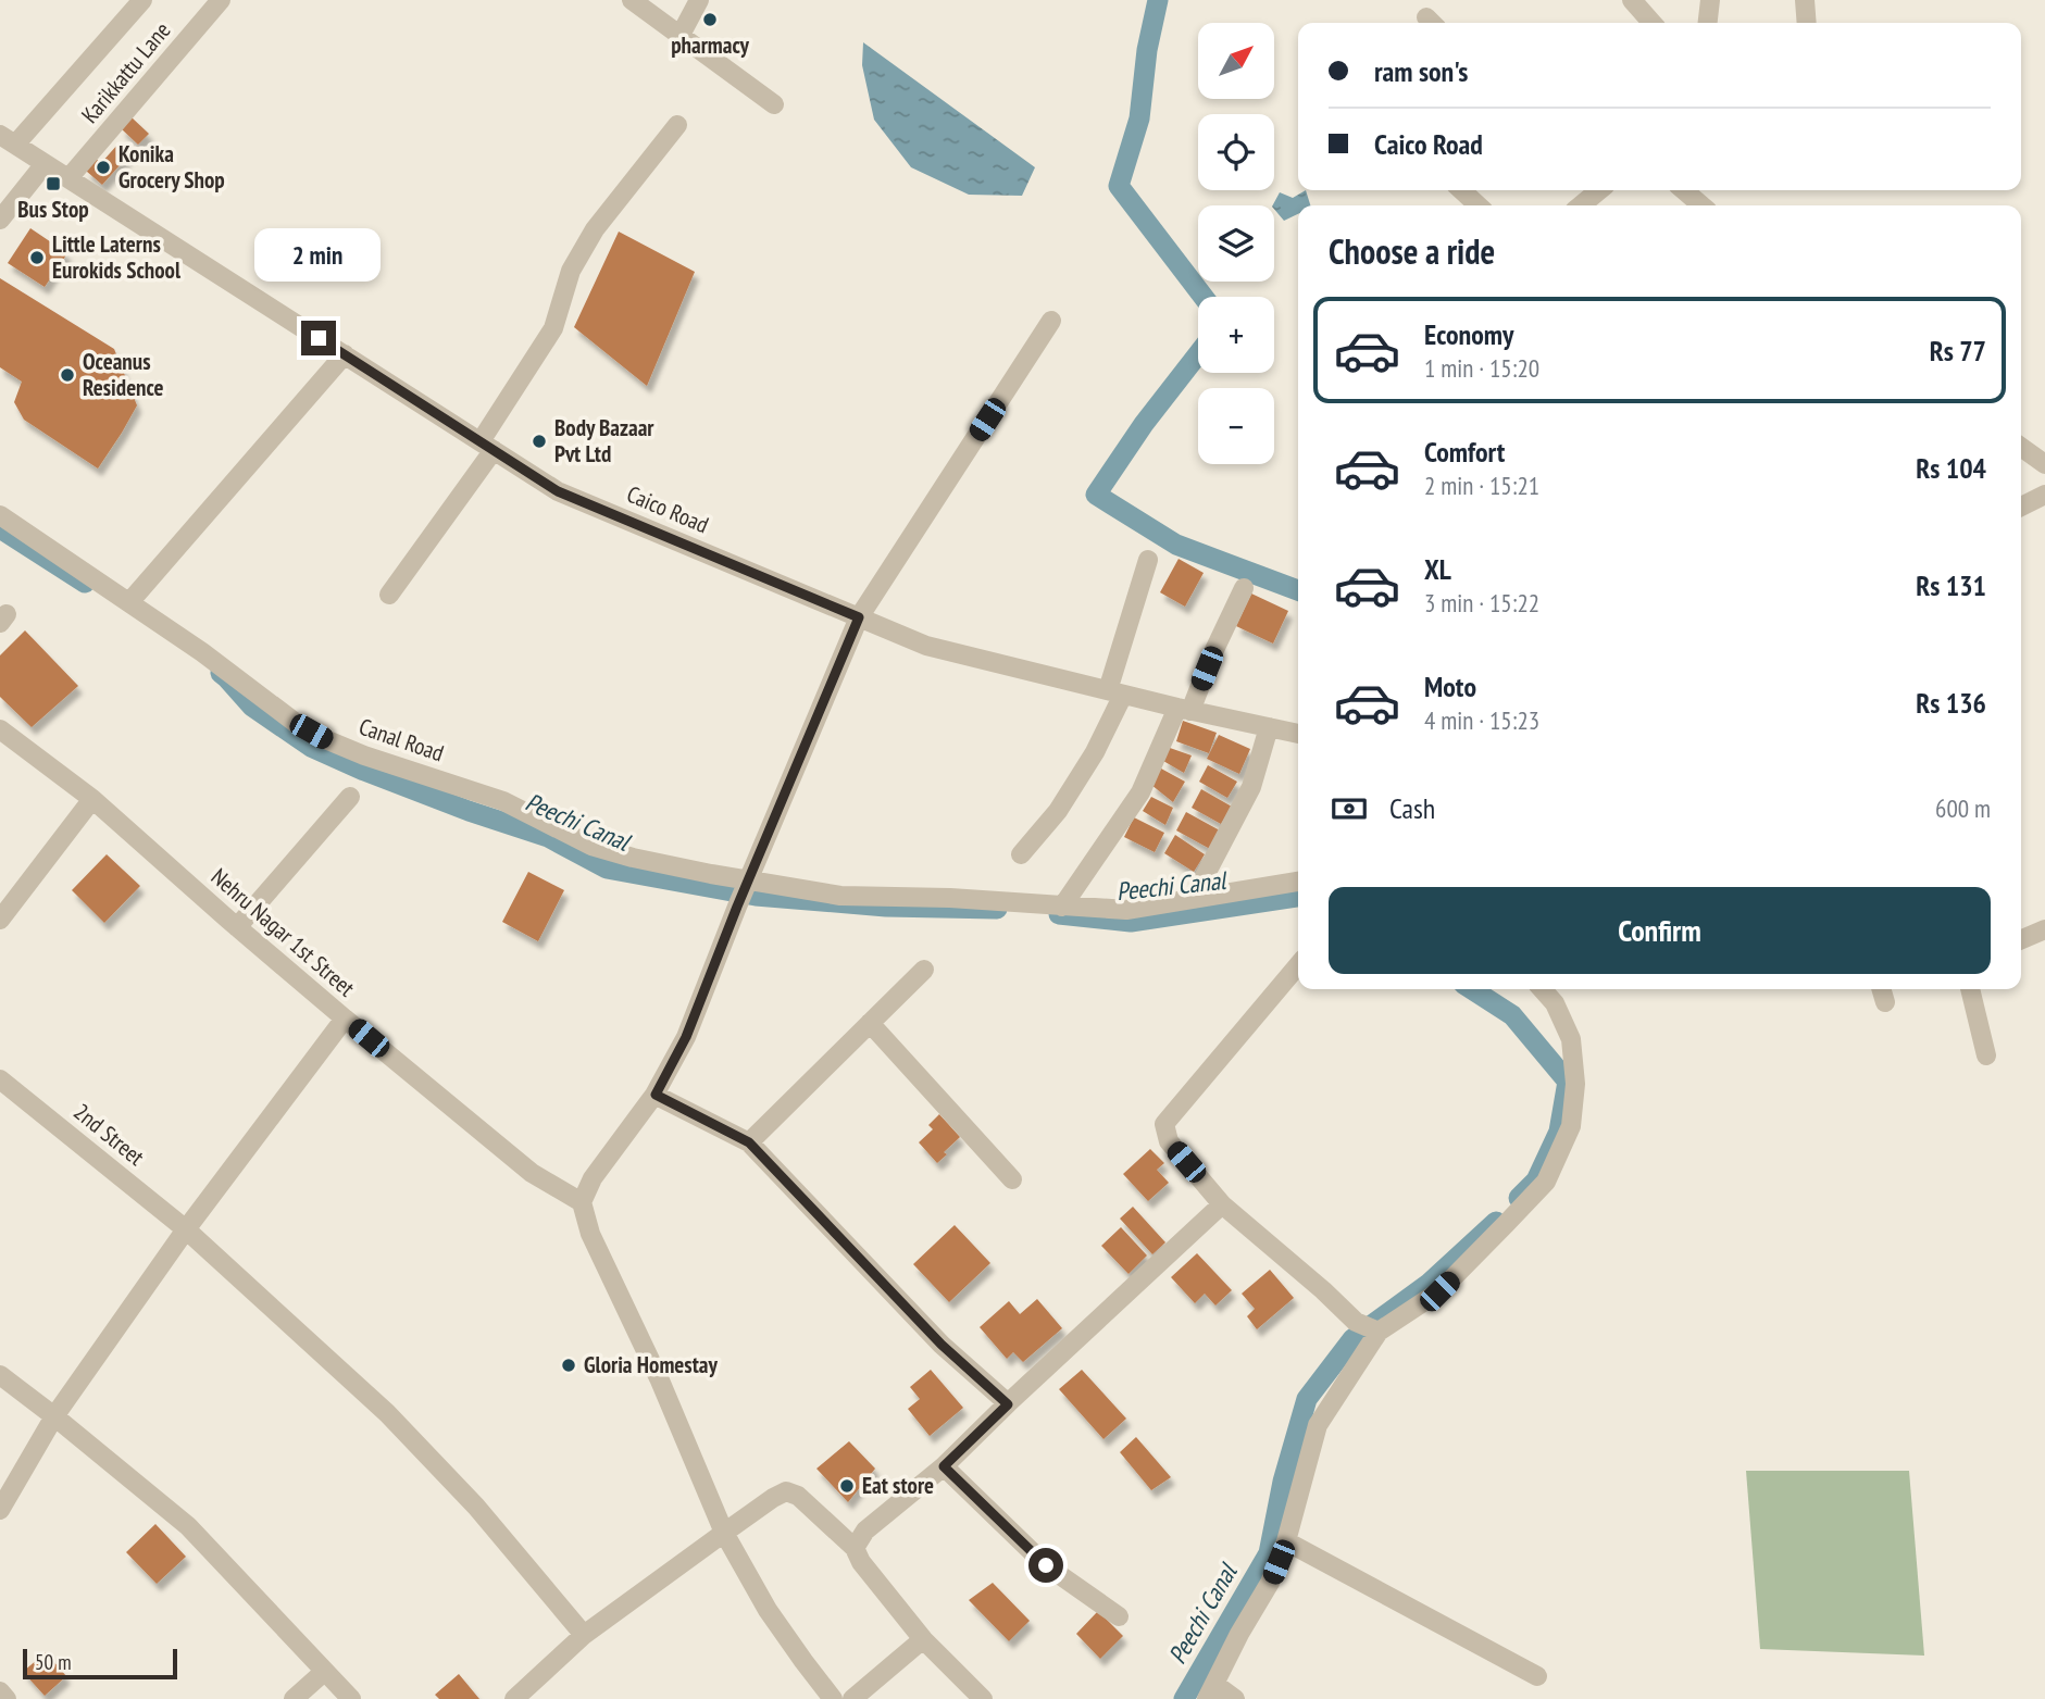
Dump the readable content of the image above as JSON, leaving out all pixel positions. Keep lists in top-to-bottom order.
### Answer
{
  "streets": {
    "street": [
      "Karikkattu Lane",
      "Caico Road",
      "Canal Road",
      "Nehru Nagar 1st Street",
      "2nd Street"
    ]
  },
  "crossings": [
    ["Karikkattu Lane", "Caico Road"],
    ["Nehru Nagar 1st Street", "2nd Street"]
  ],
  "water": ["Peechi Canal"],
  "places": {
    "other": [
      "pharmacy",
      "Konika Grocery Shop",
      "Little Laterns Eurokids School",
      "Oceanus Residence",
      "Body Bazaar Pvt Ltd",
      "Gloria Homestay",
      "Eat store"
    ],
    "transit": ["Bus Stop"]
  },
  "scale_bar": "50 m",
  "north": "top right",
  "page": {
    "map_buttons": ["+", "−"],
    "banner": ["ram son's", "Caico Road"],
    "heading": "Choose a ride",
    "bubble": "2 min",
    "list": [
      {
        "name": "Economy",
        "note": "1 min · 15:20",
        "value": "Rs 77"
      },
      {
        "name": "Comfort",
        "note": "2 min · 15:21",
        "value": "Rs 104"
      },
      {
        "name": "XL",
        "note": "3 min · 15:22",
        "value": "Rs 131"
      },
      {
        "name": "Moto",
        "note": "4 min · 15:23",
        "value": "Rs 136"
      }
    ],
    "pay": ["Cash", "600 m"],
    "buttons": "Confirm",
    "scale": "50 m"
  }
}
